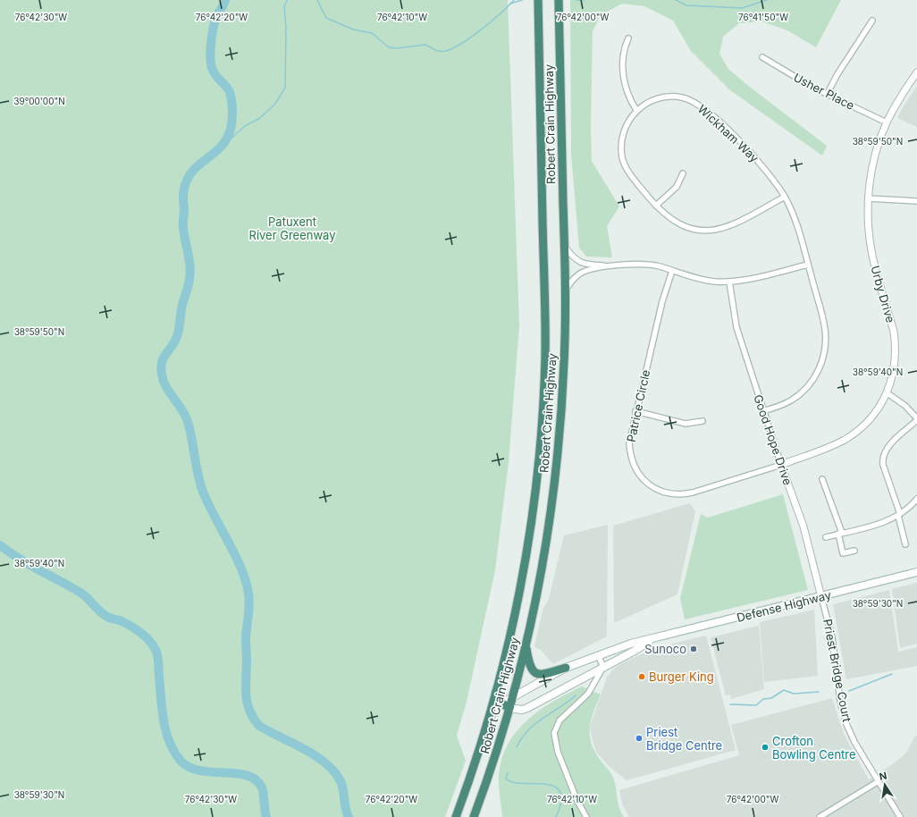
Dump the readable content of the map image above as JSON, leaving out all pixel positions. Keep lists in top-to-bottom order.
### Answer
{
  "streets": {
    "highway": ["Robert Crain Highway"],
    "main road": ["Defense Highway"],
    "street": [
      "Usher Place",
      "Wickham Way",
      "Urby Drive",
      "Patrice Circle",
      "Good Hope Drive",
      "Priest Bridge Court"
    ]
  },
  "crossings": [
    ["Usher Place", "Urby Drive"],
    ["Robert Crain Highway", "Defense Highway"],
    ["Wickham Way", "Good Hope Drive"],
    ["Urby Drive", "Patrice Circle"],
    ["Urby Drive", "Good Hope Drive"],
    ["Patrice Circle", "Good Hope Drive"],
    ["Good Hope Drive", "Defense Highway"],
    ["Good Hope Drive", "Priest Bridge Court"],
    ["Defense Highway", "Priest Bridge Court"]
  ],
  "parks": ["Patuxent River Greenway"],
  "places": [
    "Sunoco",
    "Burger King",
    "Priest Bridge Centre",
    "Crofton Bowling Centre"
  ],
  "north": "top",
  "coordinates": [
    "76°42'30\"W",
    "76°42'20\"W",
    "76°42'10\"W",
    "76°42'00\"W",
    "76°41'50\"W",
    "39°00'00\"N",
    "38°59'50\"N",
    "38°59'40\"N",
    "38°59'30\"N"
  ]
}
